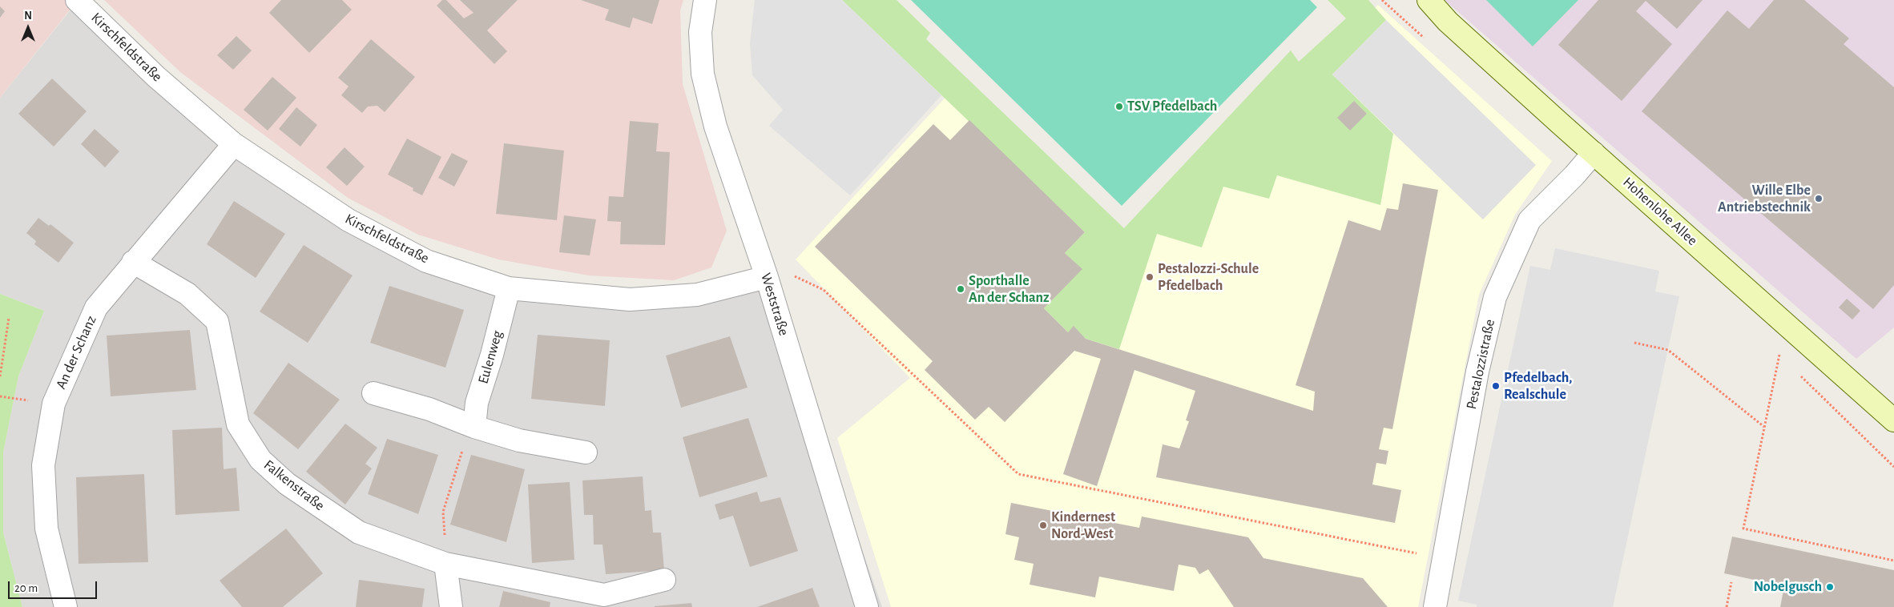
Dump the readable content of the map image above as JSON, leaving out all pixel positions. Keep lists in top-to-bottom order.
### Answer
{
  "streets": {
    "street": [
      "Kirschfeldstraße",
      "Hohenlohe Allee",
      "Weststraße",
      "An der Schanz",
      "Eulenweg",
      "Pestalozzistraße",
      "Falkenstraße"
    ]
  },
  "crossings": [
    ["Kirschfeldstraße", "Weststraße"],
    ["Kirschfeldstraße", "An der Schanz"],
    ["Kirschfeldstraße", "Eulenweg"],
    ["Hohenlohe Allee", "Pestalozzistraße"],
    ["An der Schanz", "Falkenstraße"]
  ],
  "places": [
    "TSV Pfedelbach",
    "Wille Elbe Antriebstechnik",
    "Pestalozzi-Schule Pfedelbach",
    "Sporthalle An der Schanz",
    "Pfedelbach, Realschule",
    "Kindernest Nord-West",
    "Nobelgusch"
  ],
  "scale_bar": "20 m",
  "north": "top"
}
